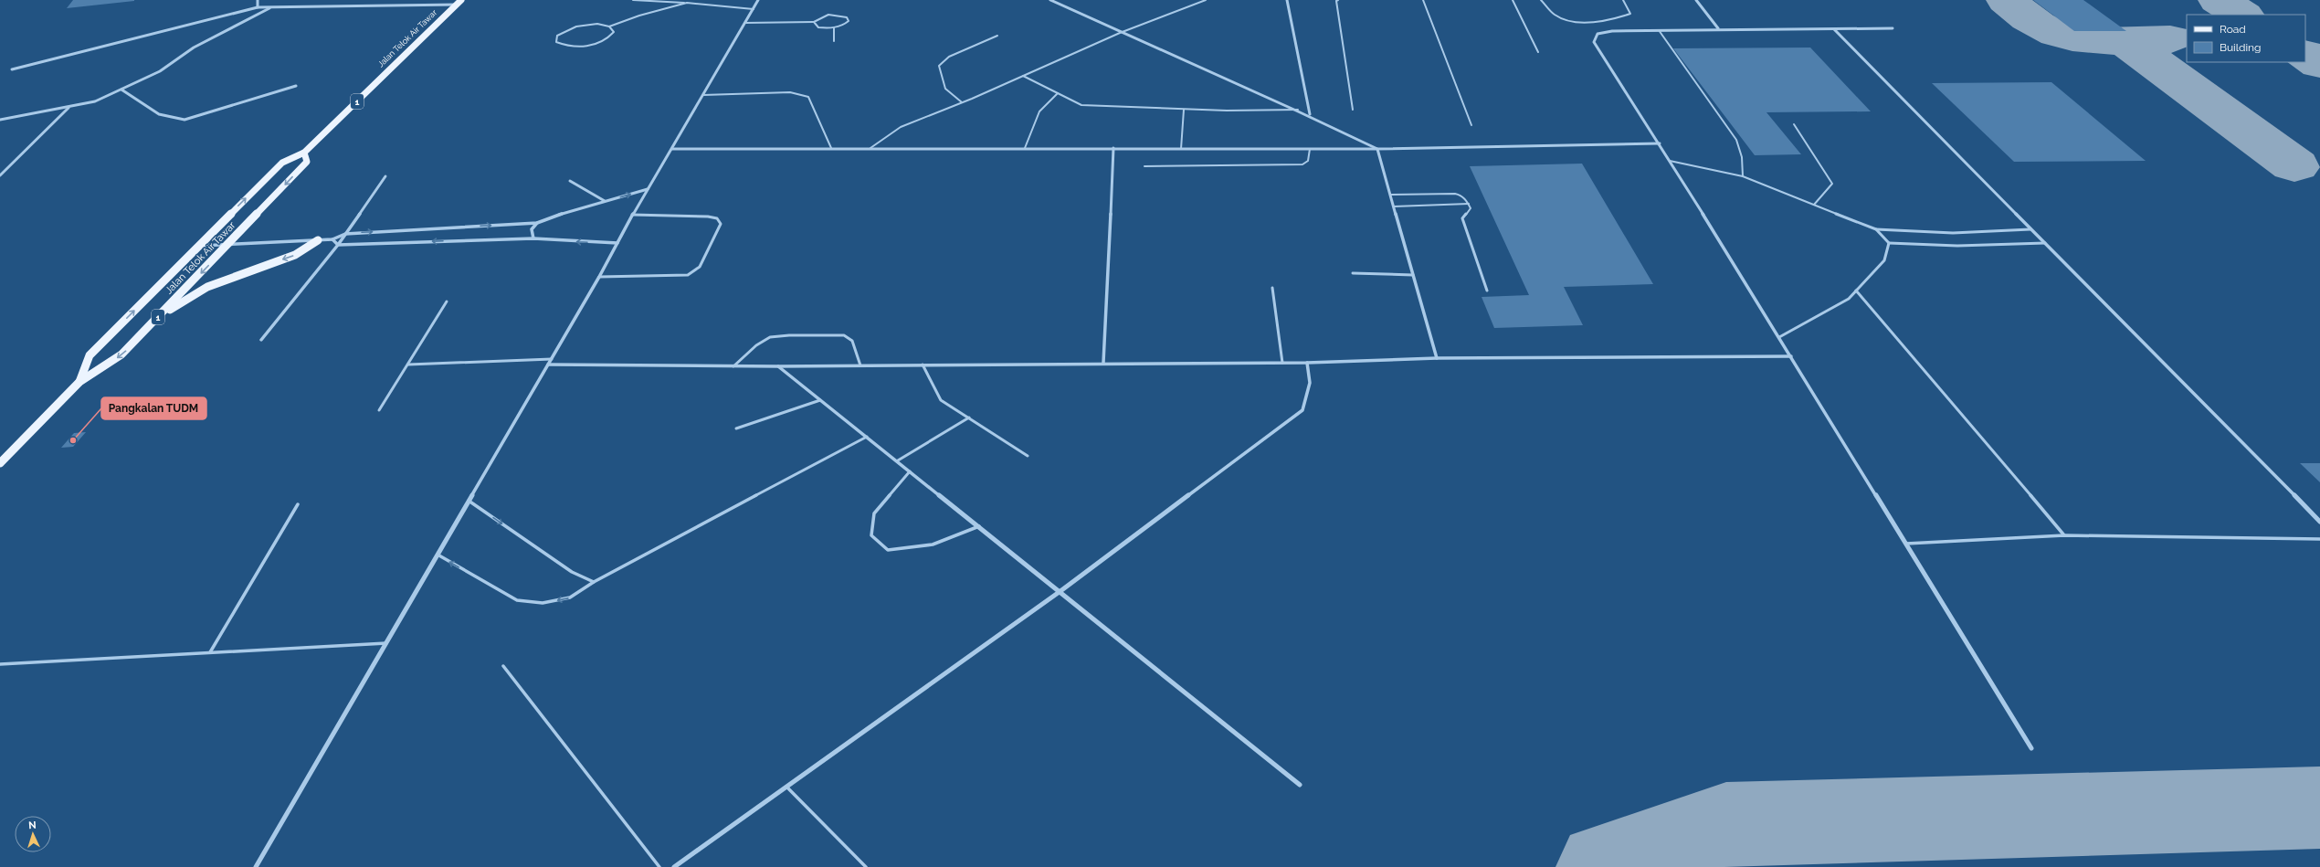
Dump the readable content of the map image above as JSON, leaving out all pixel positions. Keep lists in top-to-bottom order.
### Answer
{
  "streets": {
    "main road": ["Jalan Telok Air Tawar", "1"]
  },
  "places": ["Pangkalan TUDM"],
  "legend": ["Road", "Building"],
  "north": "top"
}
